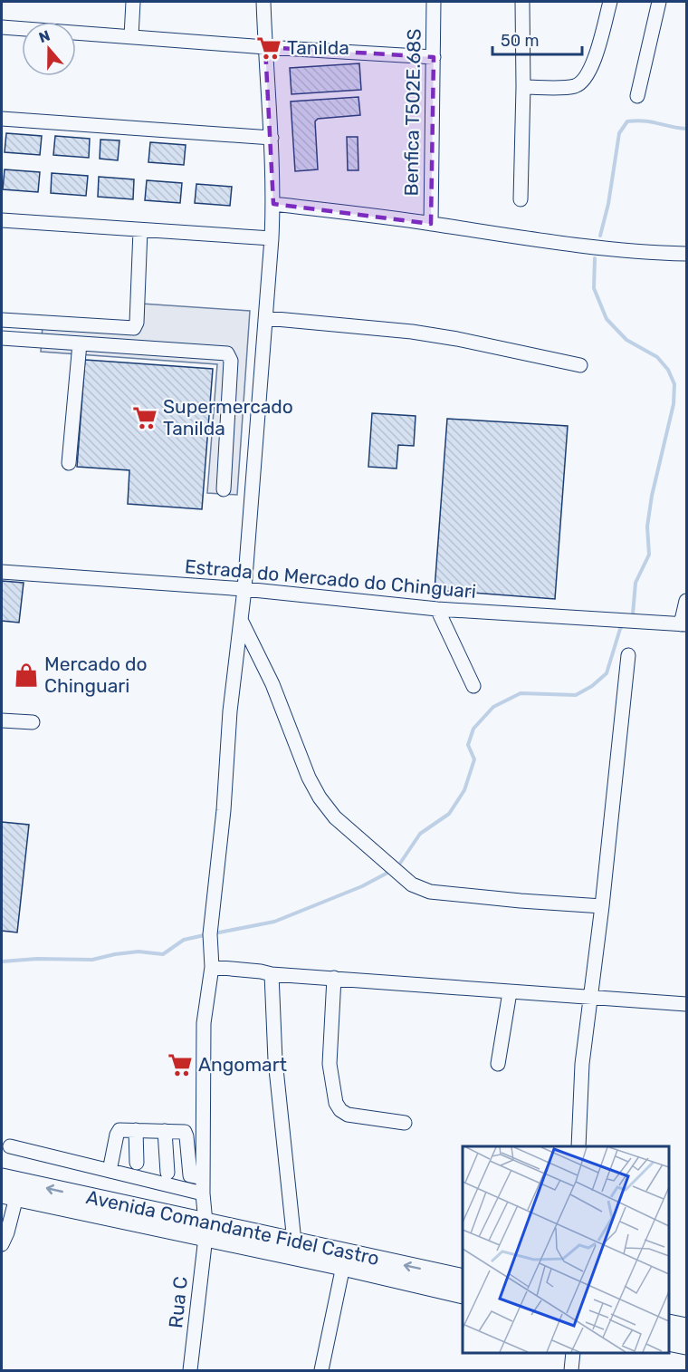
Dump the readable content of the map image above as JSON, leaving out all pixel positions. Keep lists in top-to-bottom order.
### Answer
{
  "streets": {
    "highway": ["Avenida Comandante Fidel Castro"],
    "street": ["Benfica T502E.68S", "Estrada do Mercado do Chinguari", "Rua C"]
  },
  "crossings": [
    ["Estrada do Mercado do Chinguari", "Rua C"],
    ["Avenida Comandante Fidel Castro", "Rua C"]
  ],
  "places": {
    "supermarket": ["Tanilda", "Supermercado Tanilda", "Angomart"],
    "shop": ["Mercado do Chinguari"]
  },
  "scale_bar": "50 m",
  "north": "top"
}
